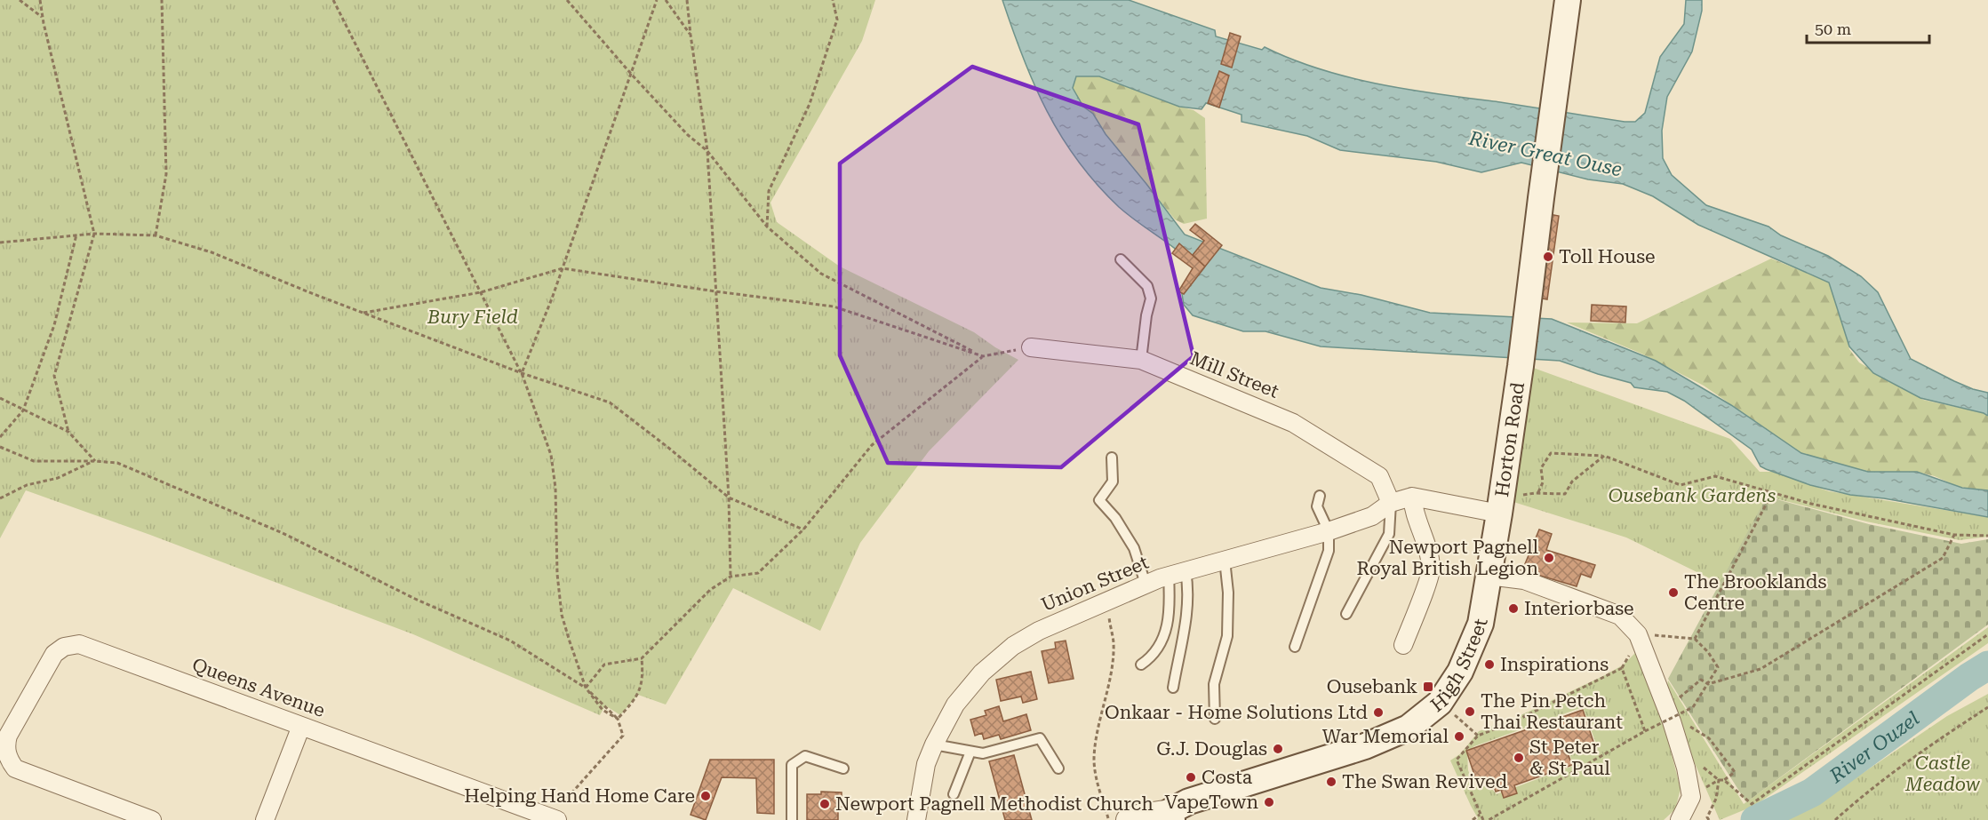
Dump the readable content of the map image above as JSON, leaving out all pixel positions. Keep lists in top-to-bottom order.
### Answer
{
  "streets": {
    "main road": ["Horton Road", "High Street"],
    "street": ["Mill Street", "Union Street", "Queens Avenue"]
  },
  "crossings": [
    ["Mill Street", "Union Street"],
    ["Horton Road", "High Street"]
  ],
  "water": ["River Great Ouse", "River Ouzel"],
  "parks": ["Bury Field", "Ousebank Gardens", "Castle Meadow"],
  "places": {
    "other": [
      "Toll House",
      "Newport Pagnell Royal British Legion",
      "The Brooklands Centre",
      "Interiorbase",
      "Inspirations",
      "The Pin Petch Thai Restaurant",
      "Onkaar - Home Solutions Ltd",
      "War Memorial",
      "G.J. Douglas",
      "St Peter & St Paul",
      "Costa",
      "The Swan Revived",
      "Helping Hand Home Care",
      "VapeTown",
      "Newport Pagnell Methodist Church"
    ],
    "transit": ["Ousebank"]
  },
  "scale_bar": "50 m"
}
